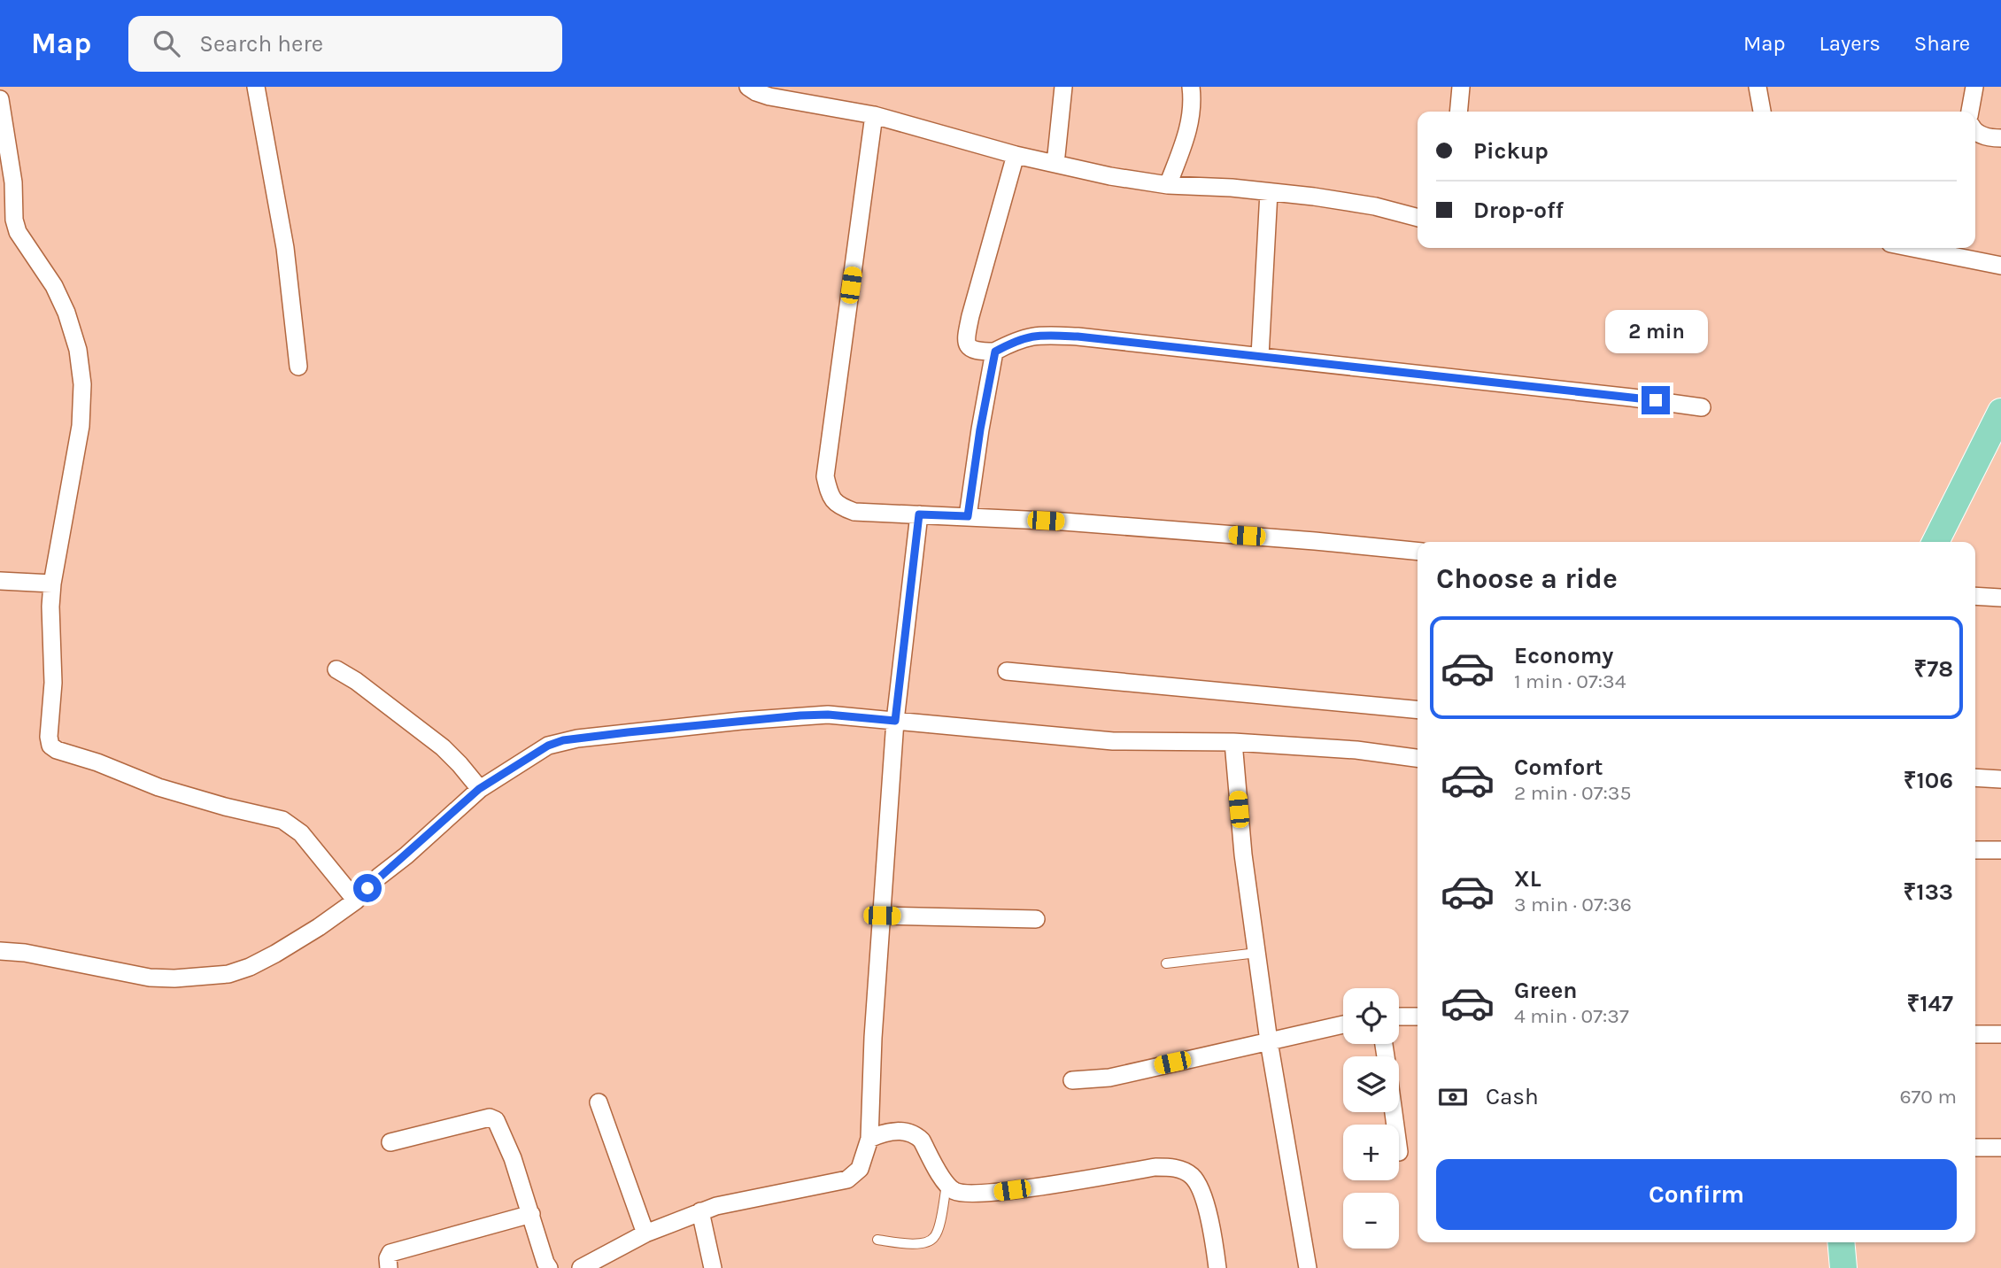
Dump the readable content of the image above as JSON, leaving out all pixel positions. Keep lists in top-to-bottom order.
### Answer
{
  "page": {
    "header": "Map",
    "search": "Search here",
    "nav": ["Map", "Layers", "Share"],
    "banner": ["Pickup", "Drop-off"],
    "bubble": "2 min",
    "heading": "Choose a ride",
    "list": [
      {
        "name": "Economy",
        "note": "1 min · 07:34",
        "value": "₹78"
      },
      {
        "name": "Comfort",
        "note": "2 min · 07:35",
        "value": "₹106"
      },
      {
        "name": "XL",
        "note": "3 min · 07:36",
        "value": "₹133"
      },
      {
        "name": "Green",
        "note": "4 min · 07:37",
        "value": "₹147"
      }
    ],
    "map_buttons": ["+", "−"],
    "pay": ["Cash", "670 m"],
    "buttons": "Confirm"
  }
}
